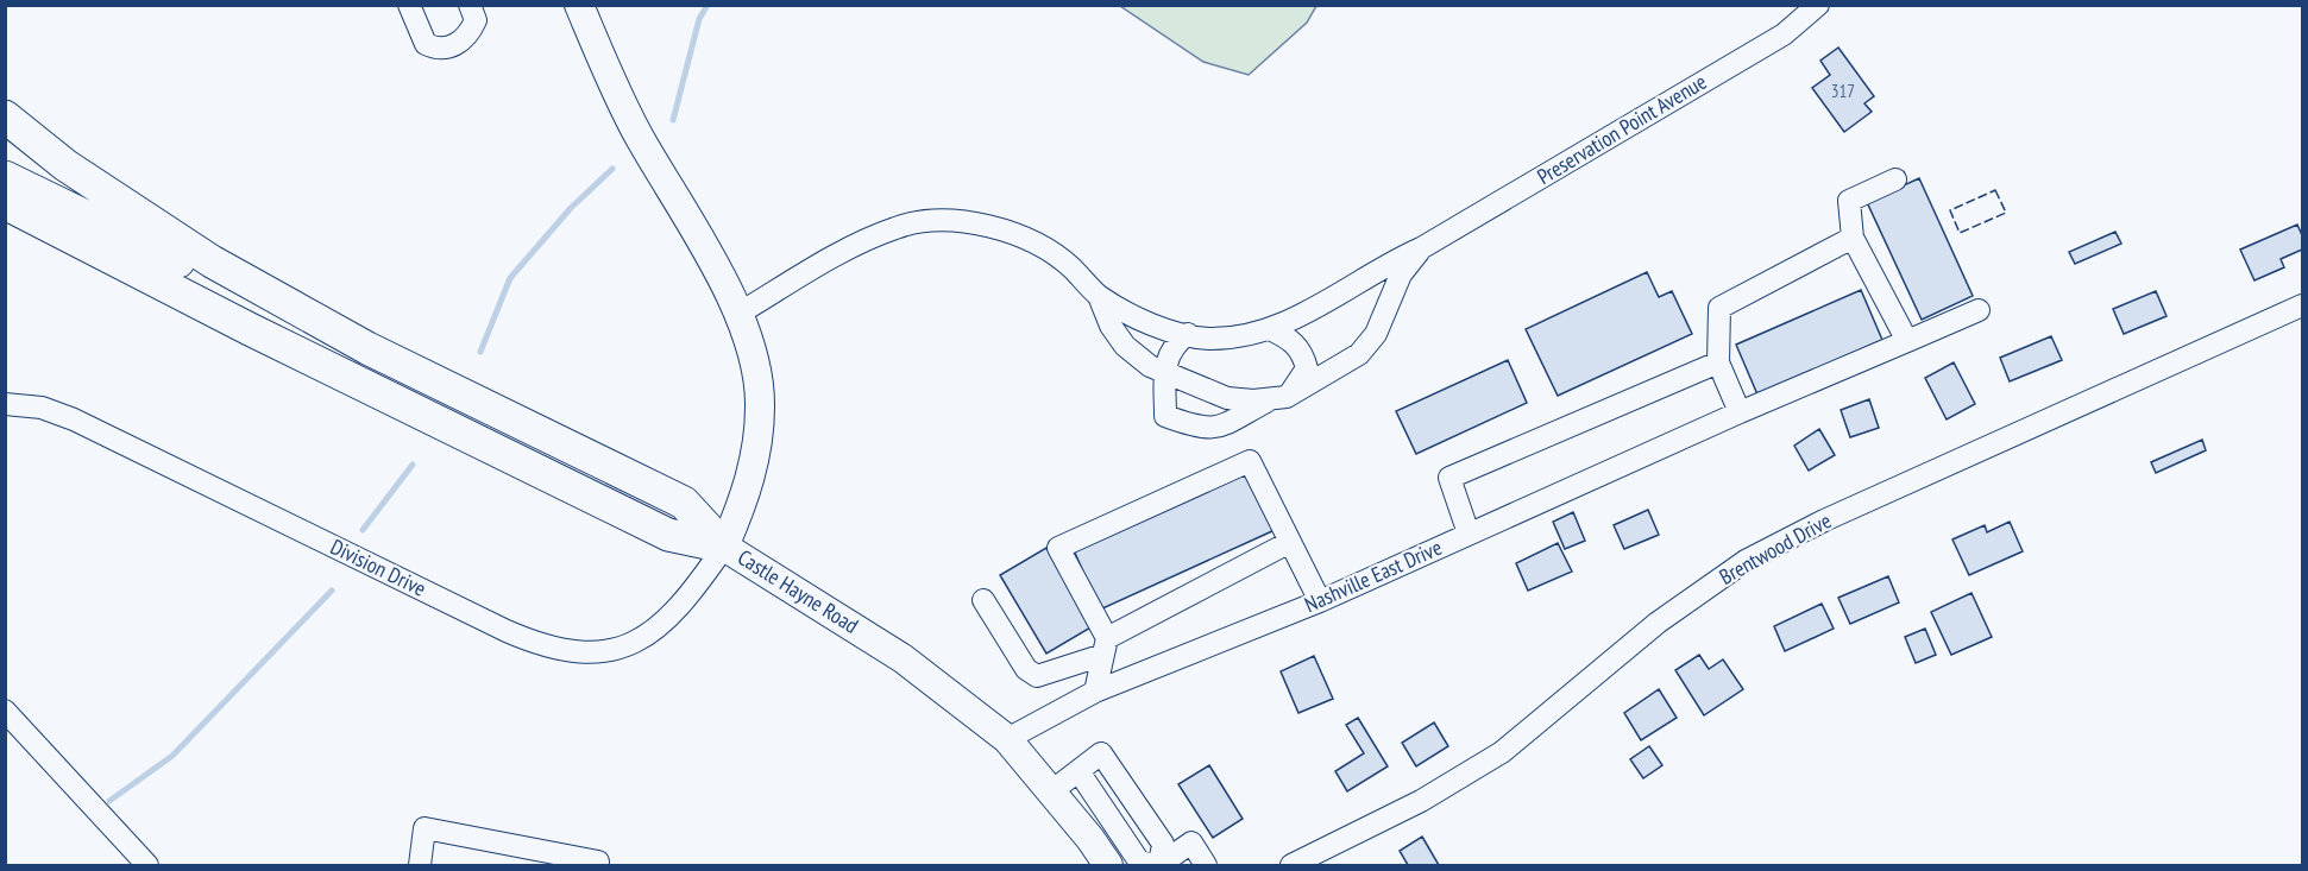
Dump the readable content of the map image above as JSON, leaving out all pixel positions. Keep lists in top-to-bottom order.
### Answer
{
  "streets": {
    "main road": ["Castle Hayne Road"],
    "street": [
      "Preservation Point Avenue",
      "Brentwood Drive",
      "Division Drive",
      "Nashville East Drive"
    ]
  },
  "crossings": [
    ["Preservation Point Avenue", "Castle Hayne Road"],
    ["Division Drive", "Castle Hayne Road"],
    ["Nashville East Drive", "Castle Hayne Road"]
  ],
  "house_numbers": ["317"]
}
